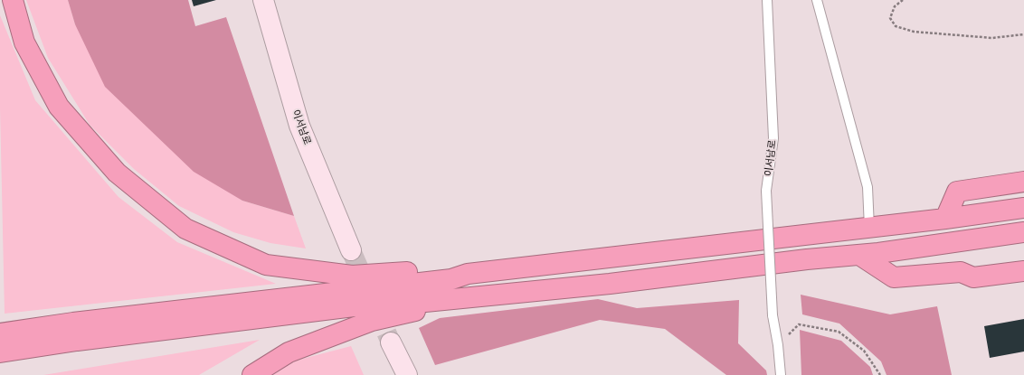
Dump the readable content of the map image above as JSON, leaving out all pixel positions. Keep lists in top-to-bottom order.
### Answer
{
  "streets": {
    "main road": ["이서남로"]
  }
}
